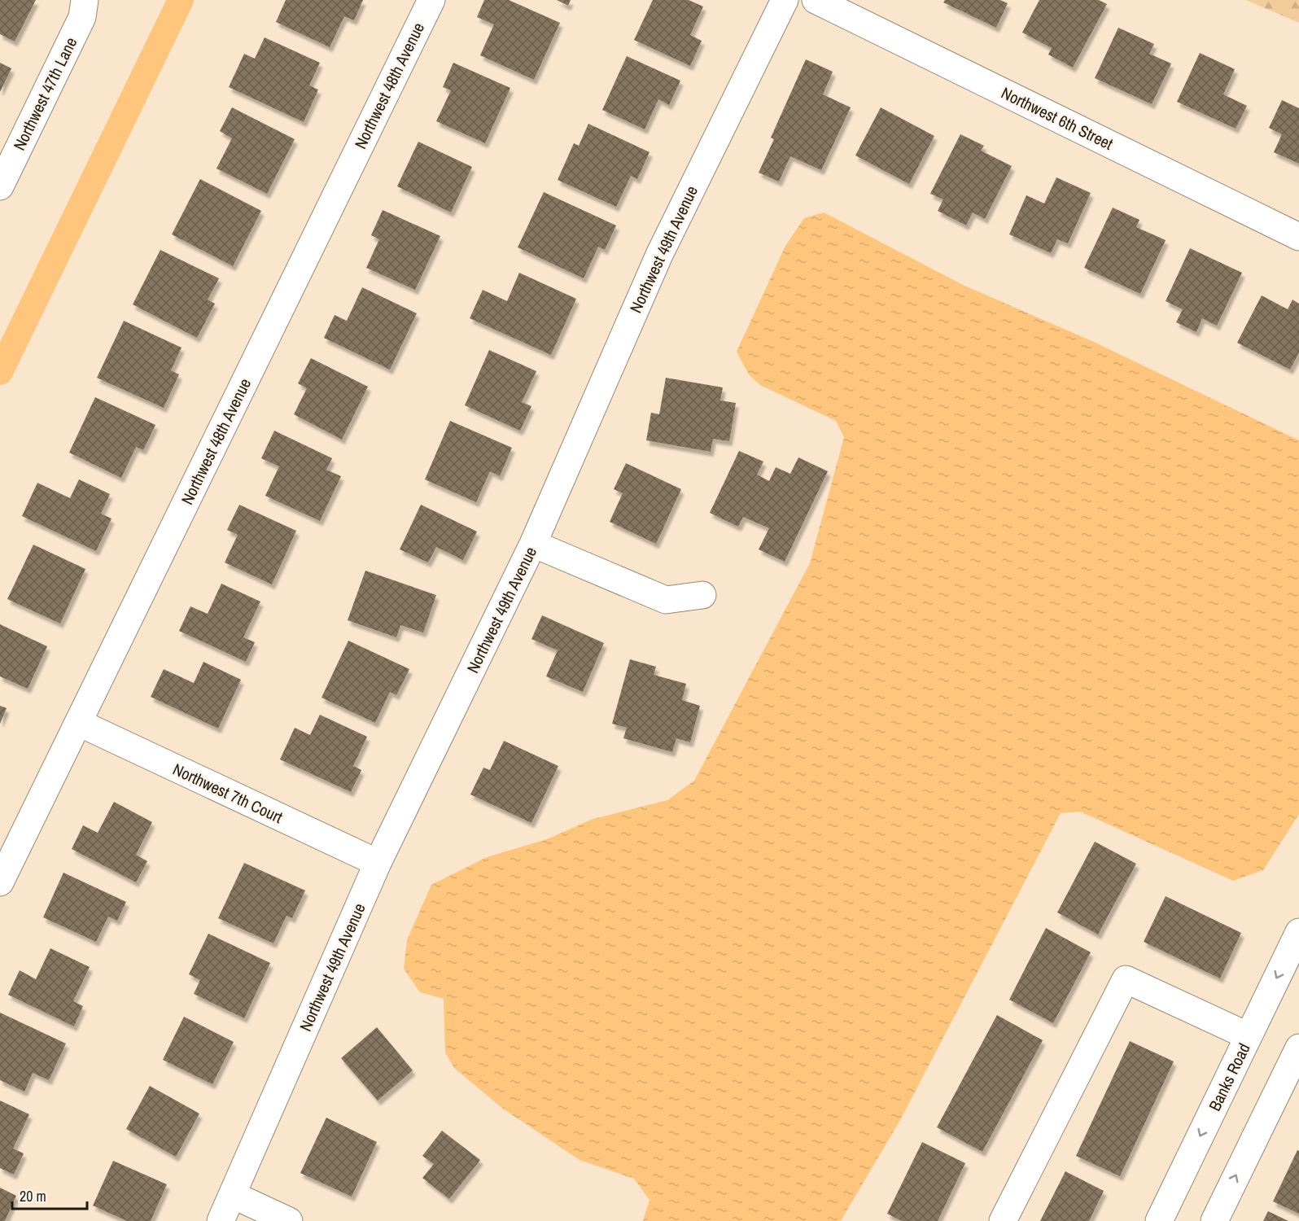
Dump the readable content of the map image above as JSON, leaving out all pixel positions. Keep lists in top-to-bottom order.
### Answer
{
  "streets": {
    "street": [
      "Northwest 48th Avenue",
      "Northwest 47th Lane",
      "Northwest 6th Street",
      "Northwest 49th Avenue",
      "Northwest 7th Court",
      "Banks Road"
    ]
  },
  "crossings": [
    ["Northwest 48th Avenue", "Northwest 7th Court"],
    ["Northwest 49th Avenue", "Northwest 7th Court"]
  ],
  "scale_bar": "20 m"
}
